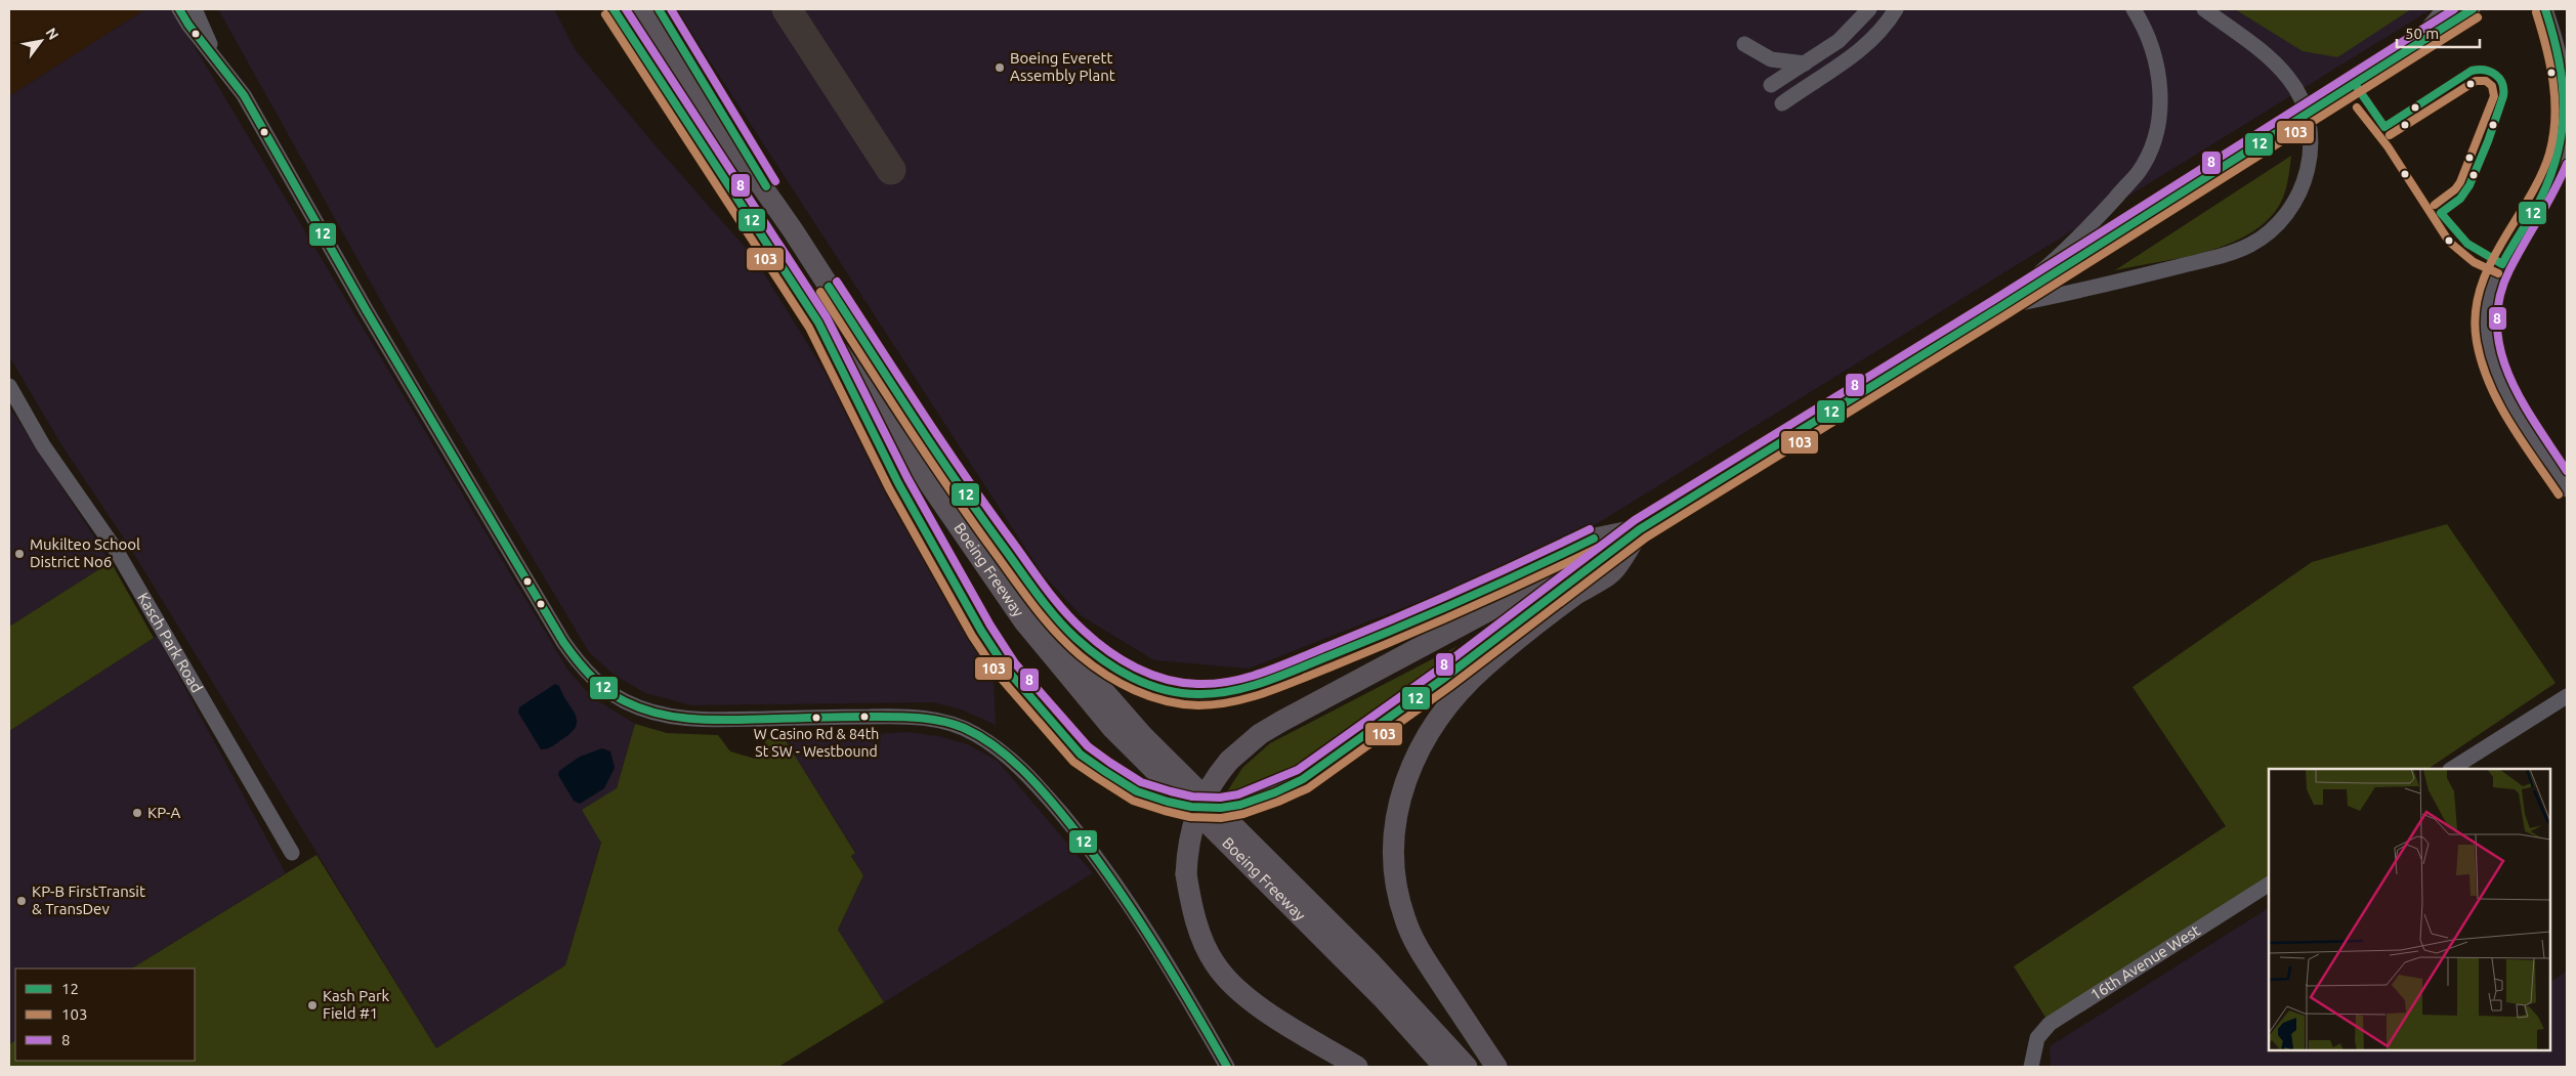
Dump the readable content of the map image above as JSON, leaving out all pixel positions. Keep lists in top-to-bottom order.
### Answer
{
  "streets": {
    "highway": ["Boeing Freeway"],
    "street": ["Kasch Park Road", "16th Avenue West"]
  },
  "places": [
    "Boeing Everett Assembly Plant",
    "Mukilteo School District No6",
    "W Casino Rd & 84th St SW - Westbound",
    "KP-A",
    "KP-B FirstTransit & TransDev",
    "Kash Park Field #1"
  ],
  "lines": ["transit line 12", "transit line 8", "transit line 103"],
  "legend": ["12", "103", "8"],
  "scale_bar": "50 m",
  "north": "top right"
}
